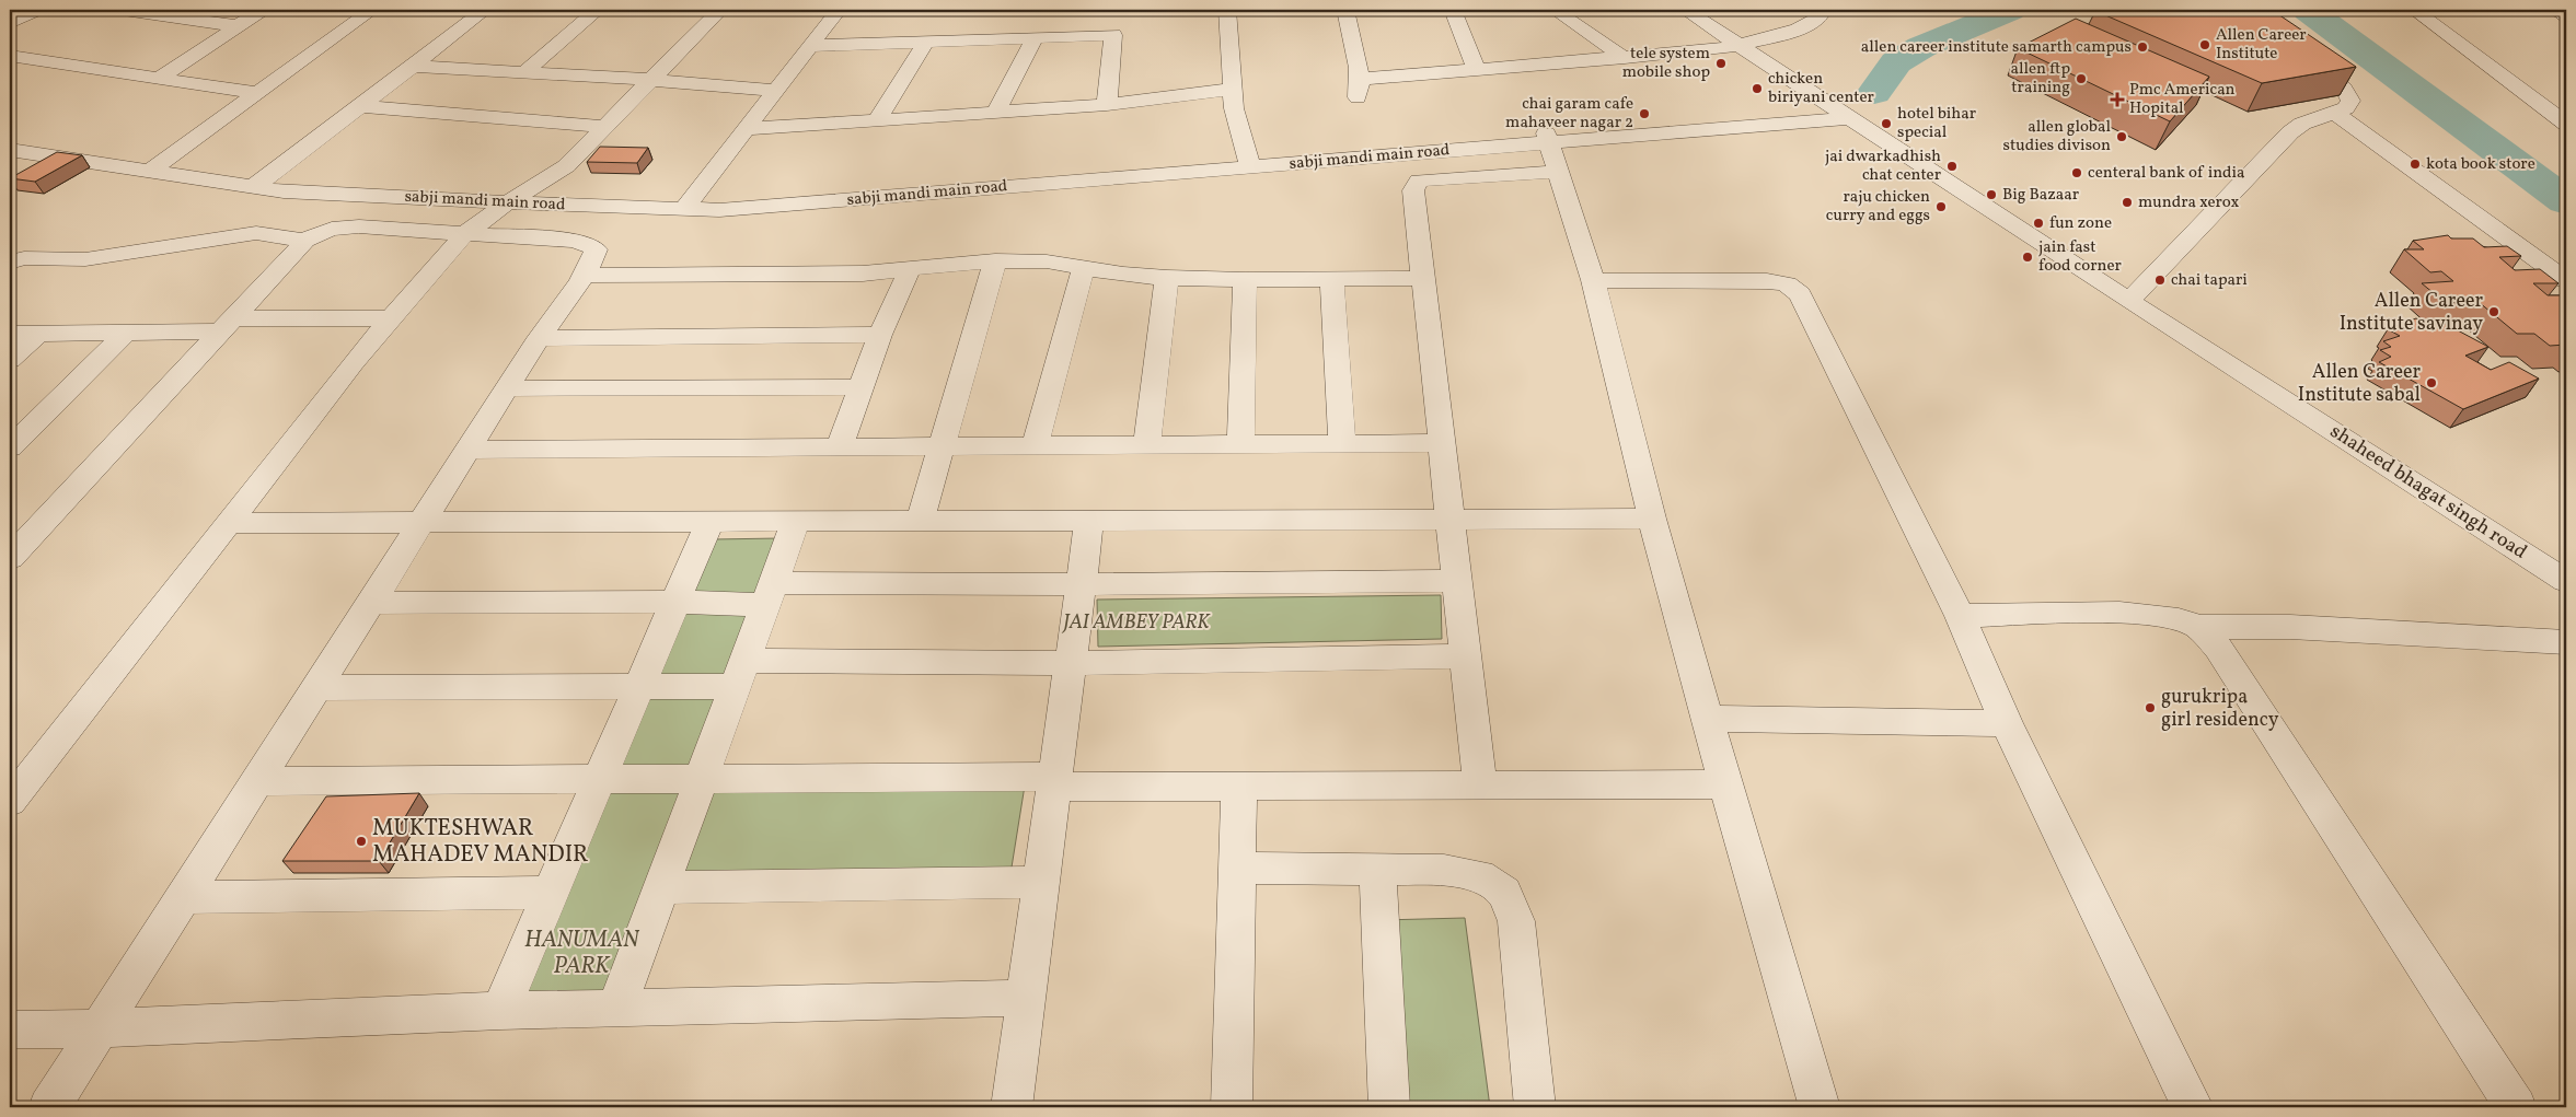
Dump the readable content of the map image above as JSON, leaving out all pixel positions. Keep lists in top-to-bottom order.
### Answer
{
  "streets": {
    "street": ["sabji mandi main road", "shaheed bhagat singh road"]
  },
  "crossings": [
    ["sabji mandi main road", "shaheed bhagat singh road"]
  ],
  "parks": ["JAI AMBEY PARK", "HANUMAN PARK"],
  "places": {
    "other": [
      "Allen Career Institute",
      "allen career institute samarth campus",
      "tele system mobile shop",
      "allen ftp training",
      "chicken biriyani center",
      "chai garam cafe mahaveer nagar 2",
      "hotel bihar special",
      "allen global studies divison",
      "kota book store",
      "jai dwarkadhish chat center",
      "centeral bank of india",
      "Big Bazaar",
      "mundra xerox",
      "raju chicken curry and eggs",
      "fun zone",
      "jain fast food corner",
      "chai tapari",
      "Allen Career Institute savinay",
      "Allen Career Institute sabal",
      "gurukripa girl residency",
      "MUKTESHWAR MAHADEV MANDIR"
    ],
    "health": ["Pmc American Hopital"]
  }
}
